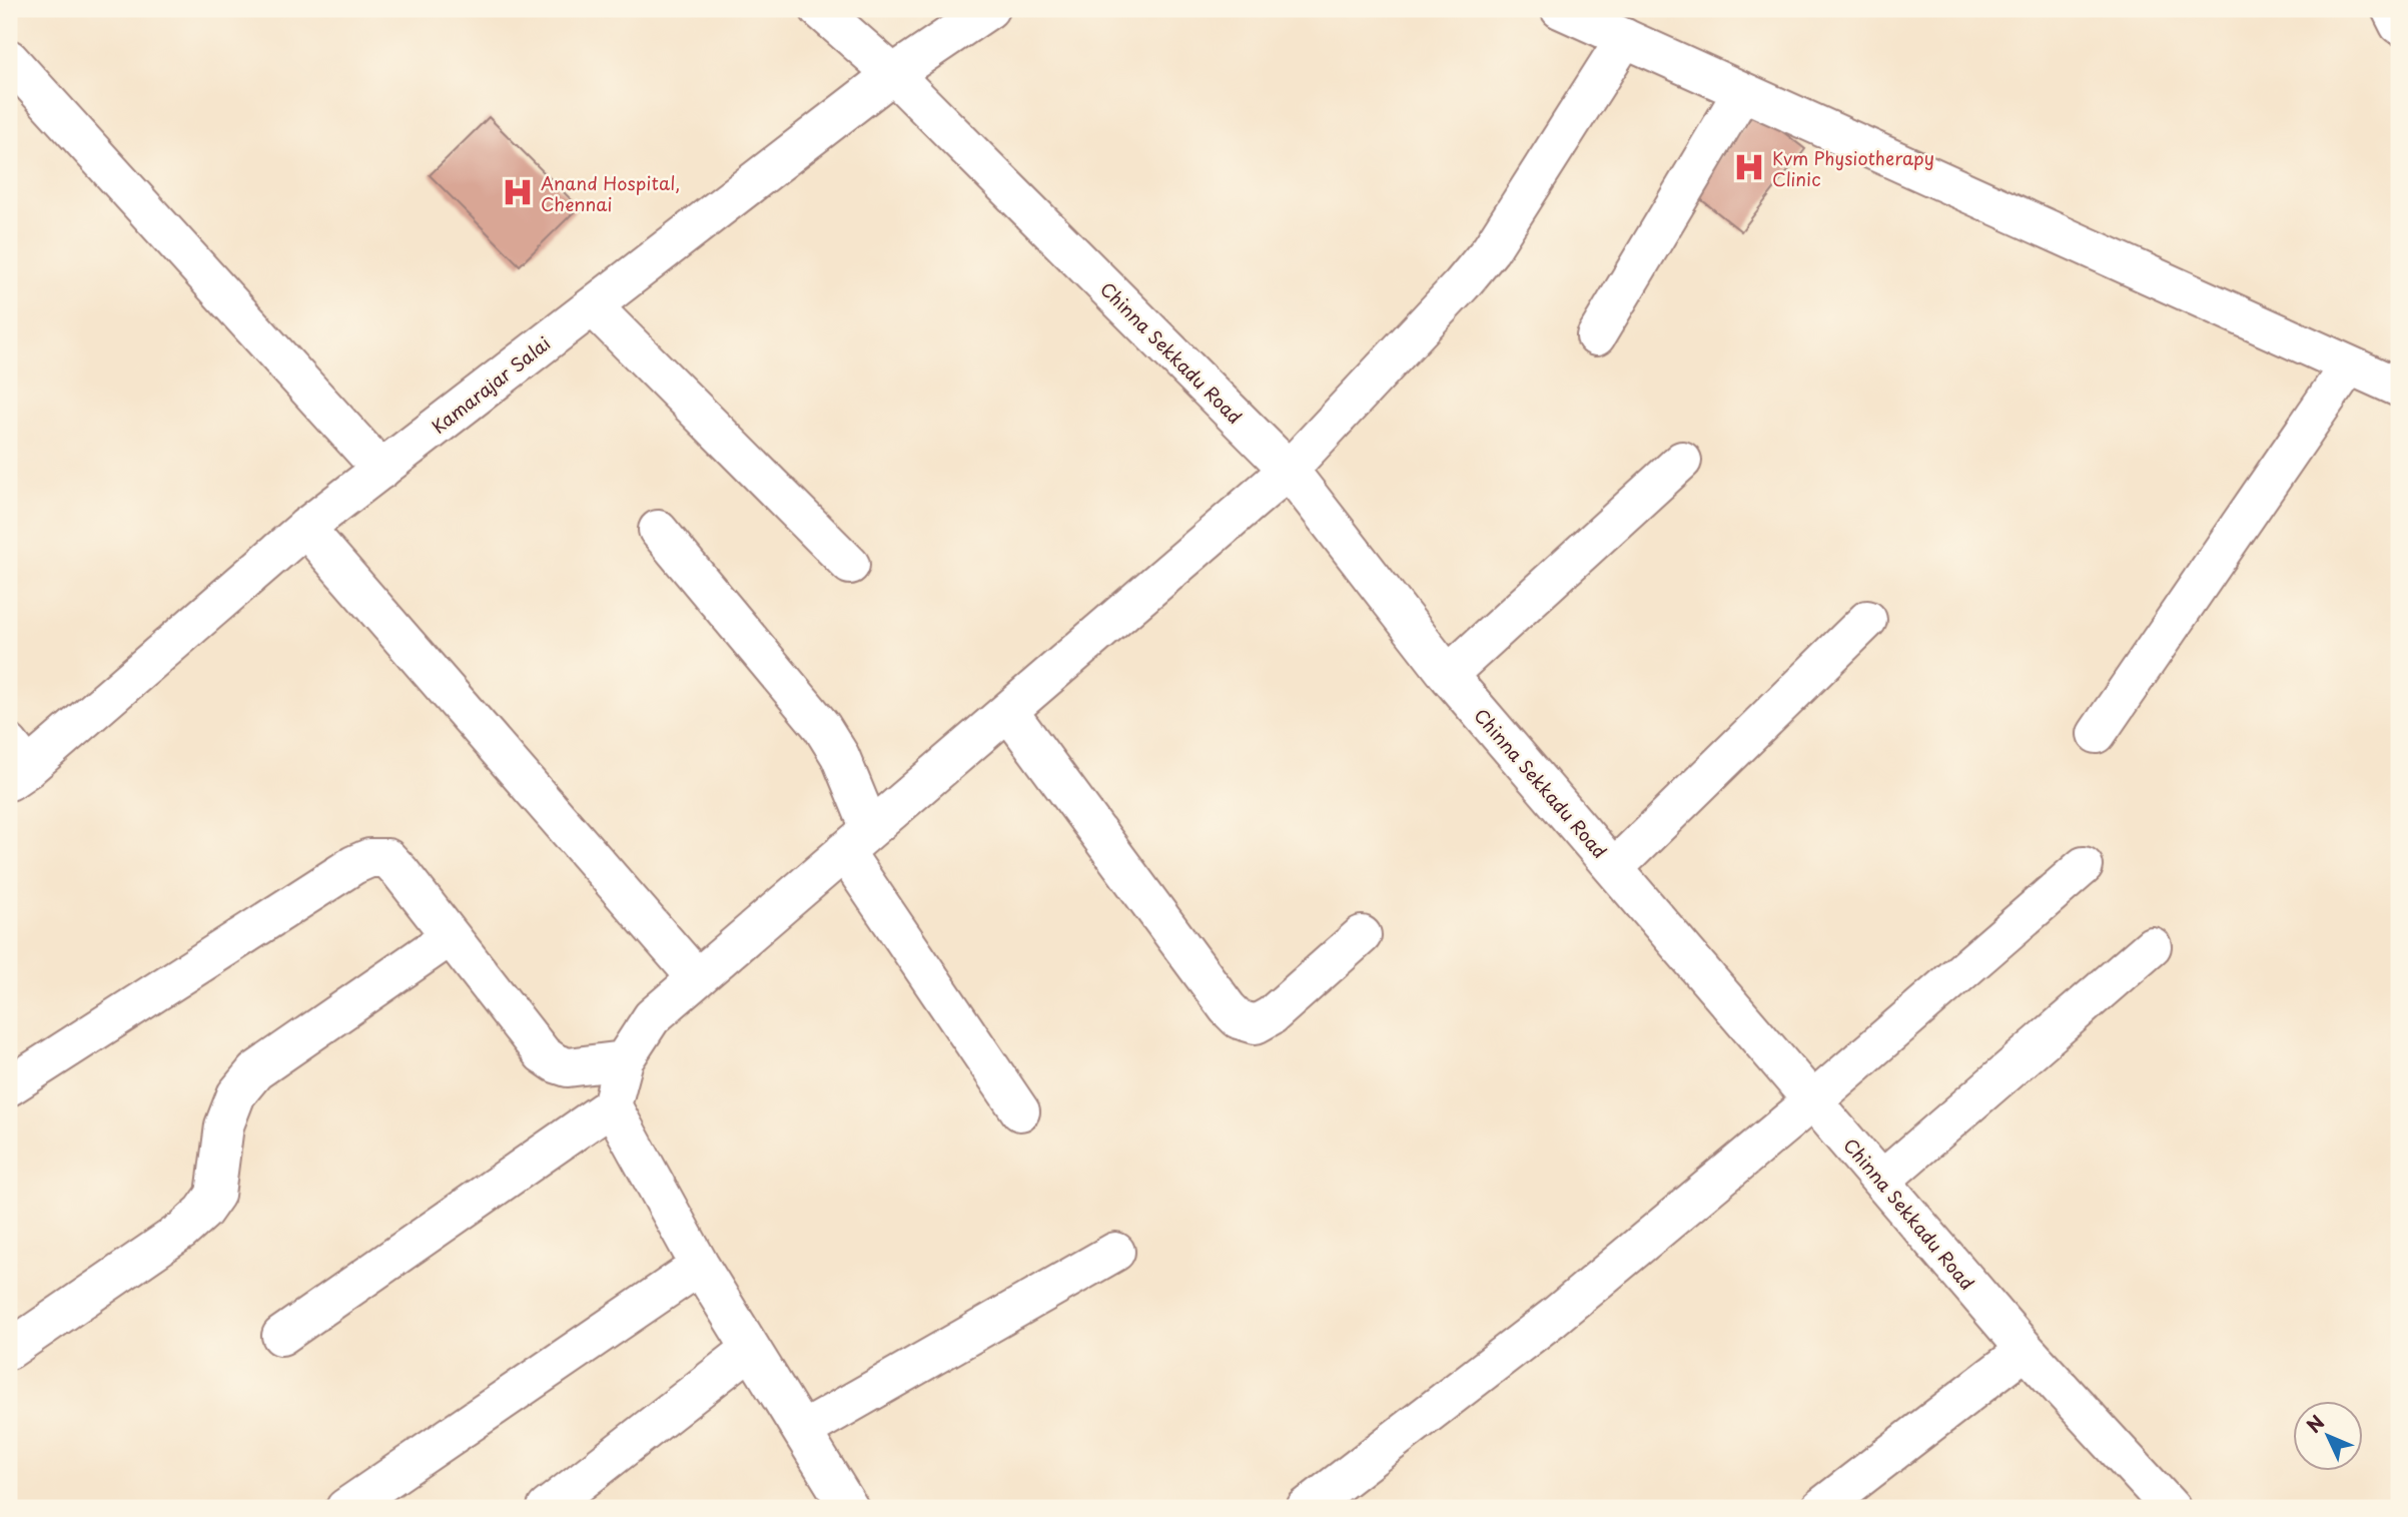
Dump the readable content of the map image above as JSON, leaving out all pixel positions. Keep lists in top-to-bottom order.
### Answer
{
  "streets": {
    "street": ["Chinna Sekkadu Road", "Kamarajar Salai"]
  },
  "crossings": [
    ["Chinna Sekkadu Road", "Kamarajar Salai"]
  ],
  "places": {
    "hospital": ["Kvm Physiotherapy Clinic", "Anand Hospital, Chennai"]
  },
  "north": "top left"
}
